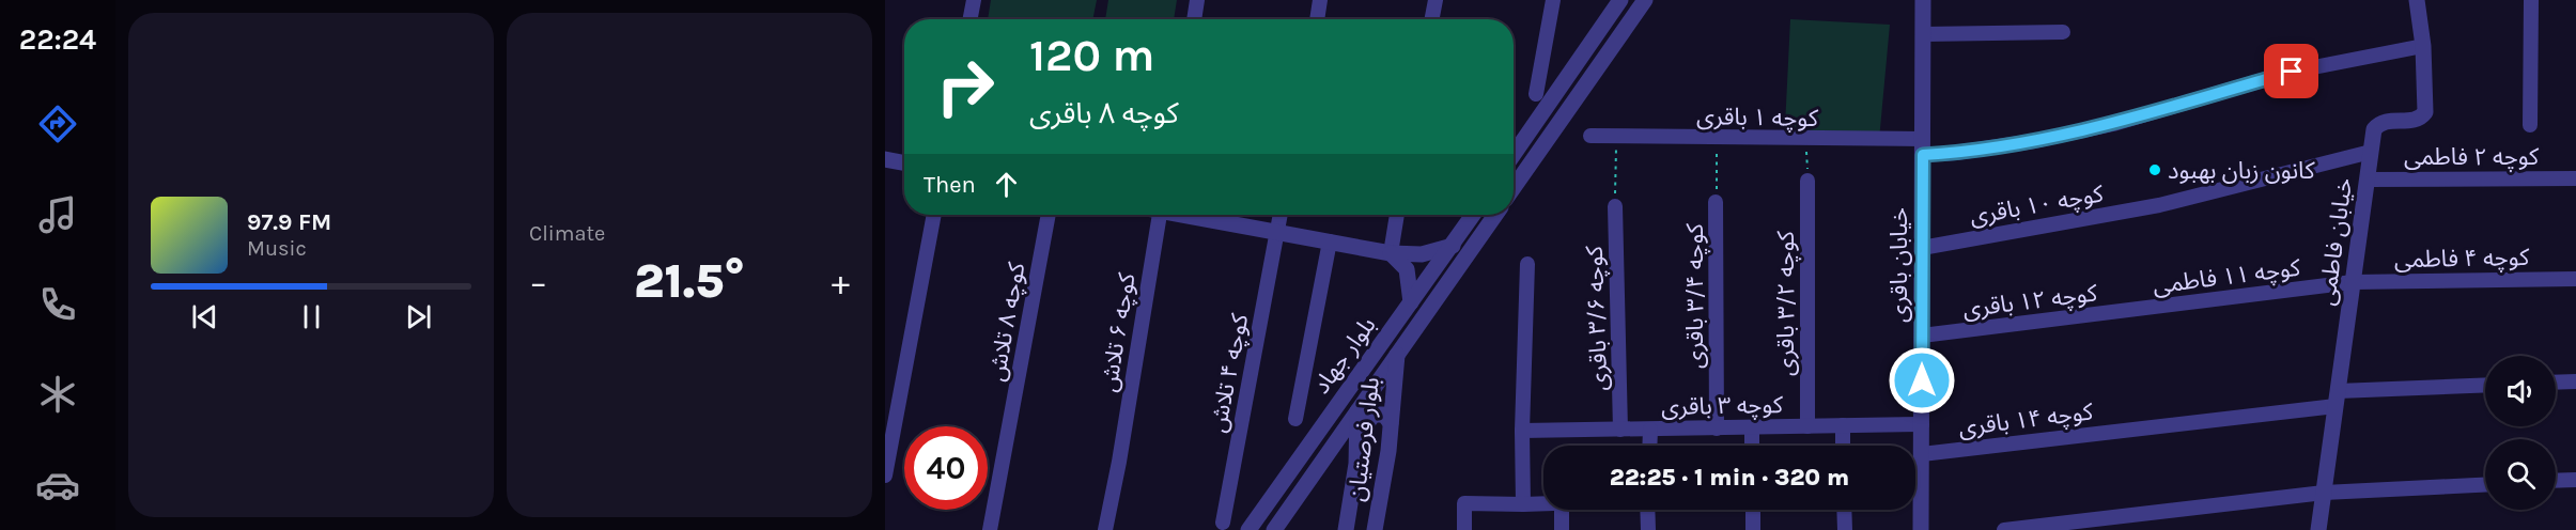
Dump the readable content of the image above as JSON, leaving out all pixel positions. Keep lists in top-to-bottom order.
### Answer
{
  "streets": {
    "street": [
      "کوچه ۱ باقری",
      "کوچه ۲ فاطمی",
      "کوچه ۱۰ باقری",
      "خیابان فاطمی",
      "کوچه ۴ فاطمی",
      "خیابان باقری",
      "کوچه ۱۱ فاطمی",
      "کوچه ۳/۴ باقری",
      "کوچه ۱۲ باقری",
      "کوچه ۳/۲ باقری",
      "کوچه ۳/۶ باقری",
      "کوچه ۸ تلاش",
      "کوچه ۶ تلاش",
      "بلوار جهاد",
      "کوچه ۴ تلاش",
      "کوچه ۳ باقری",
      "کوچه ۱۴ باقری",
      "بلوار فرصتیان"
    ]
  },
  "crossings": [
    ["کوچه ۱ باقری", "خیابان فاطمی"],
    ["کوچه ۱ باقری", "خیابان باقری"],
    ["کوچه ۲ فاطمی", "خیابان فاطمی"],
    ["کوچه ۱۰ باقری", "خیابان فاطمی"],
    ["کوچه ۱۰ باقری", "خیابان باقری"],
    ["خیابان فاطمی", "کوچه ۴ فاطمی"],
    ["خیابان فاطمی", "کوچه ۱۱ فاطمی"],
    ["خیابان فاطمی", "کوچه ۱۴ باقری"],
    ["کوچه ۴ فاطمی", "کوچه ۱۱ فاطمی"],
    ["خیابان باقری", "کوچه ۱۲ باقری"],
    ["خیابان باقری", "کوچه ۳ باقری"],
    ["خیابان باقری", "کوچه ۱۴ باقری"],
    ["کوچه ۱۱ فاطمی", "کوچه ۱۲ باقری"],
    ["کوچه ۳/۴ باقری", "کوچه ۳ باقری"],
    ["کوچه ۳/۲ باقری", "کوچه ۳ باقری"],
    ["کوچه ۳/۶ باقری", "کوچه ۳ باقری"],
    ["بلوار جهاد", "بلوار فرصتیان"]
  ],
  "places": ["کانون زبان بهبود"],
  "page": {
    "tabs": "22:24",
    "tile": "Climate",
    "turn": ["120 m", "کوچه ۸ باقری"],
    "then": "Then",
    "song": ["97.9 FM", "Music"],
    "heat": ["−", "21.5°", "+"],
    "limit": "40",
    "trip": "22:25 · 1 min · 320 m"
  }
}
